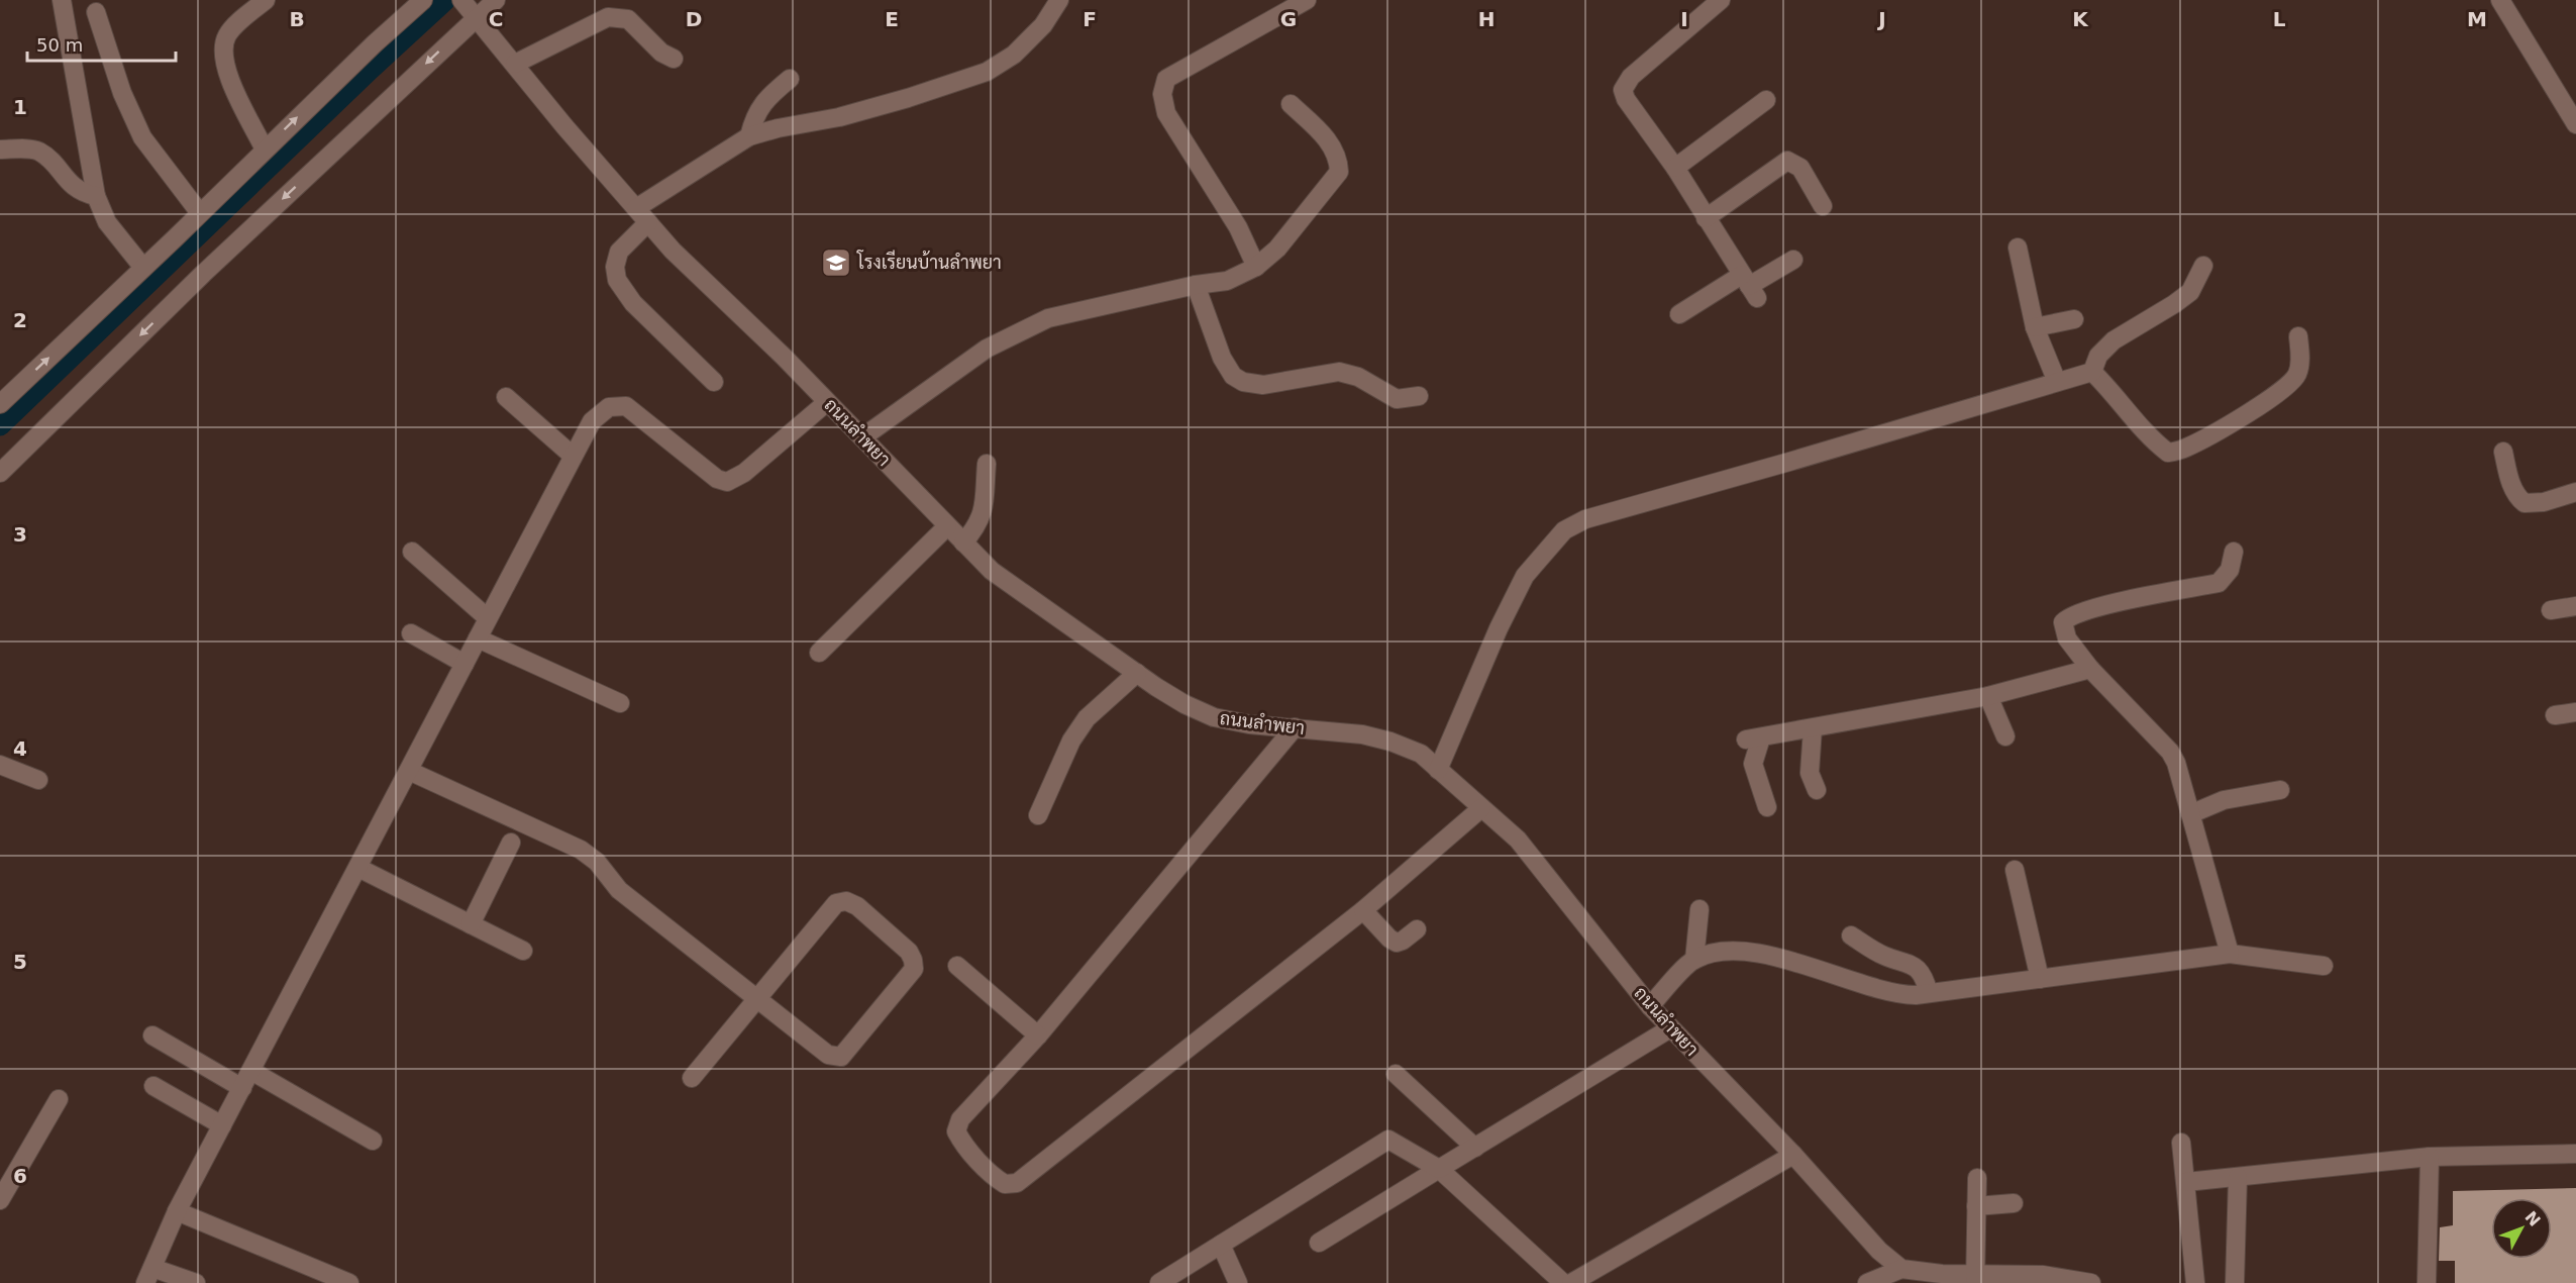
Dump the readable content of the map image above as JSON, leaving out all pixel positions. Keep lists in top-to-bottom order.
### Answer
{
  "streets": {
    "street": ["ถนนลำพยา"]
  },
  "places": {
    "school or university": ["โรงเรียนบ้านลำพยา"]
  },
  "scale_bar": "50 m",
  "north": "top right",
  "grid": {
    "columns": [
      "B",
      "C",
      "D",
      "E",
      "F",
      "G",
      "H",
      "I",
      "J",
      "K",
      "L",
      "M"
    ],
    "rows": [
      "1",
      "2",
      "3",
      "4",
      "5",
      "6"
    ]
  }
}
